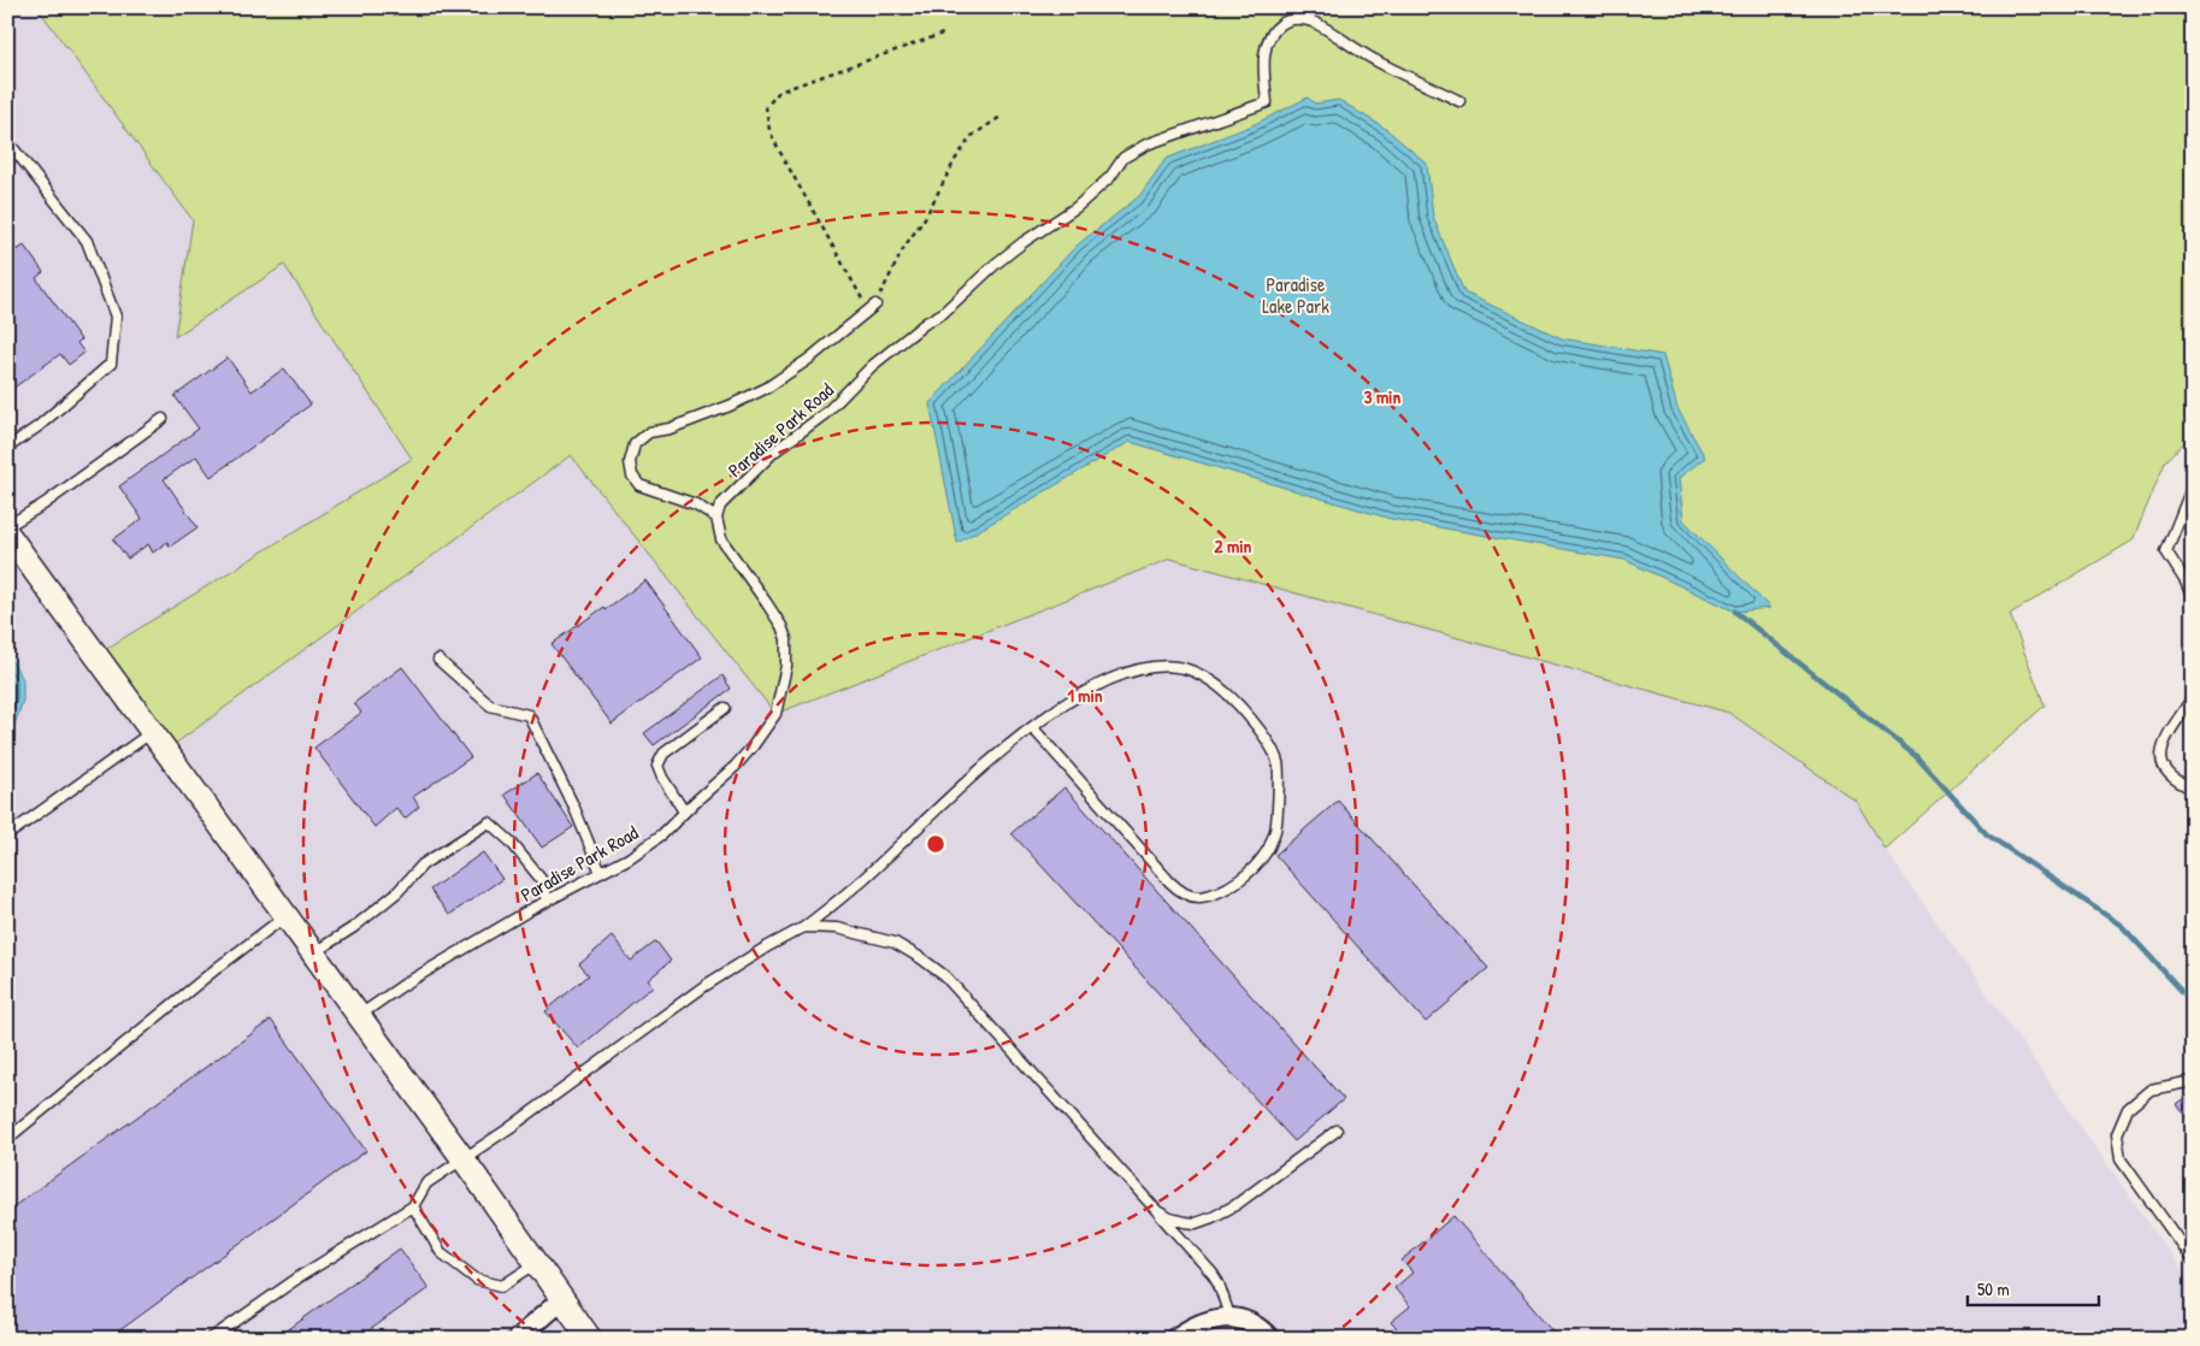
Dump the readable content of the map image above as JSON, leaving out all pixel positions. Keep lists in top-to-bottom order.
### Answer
{
  "streets": {
    "lane": ["Paradise Park Road"]
  },
  "parks": ["Paradise Lake Park"],
  "scale_bar": "50 m",
  "rings": ["3 min", "2 min", "1 min"]
}
